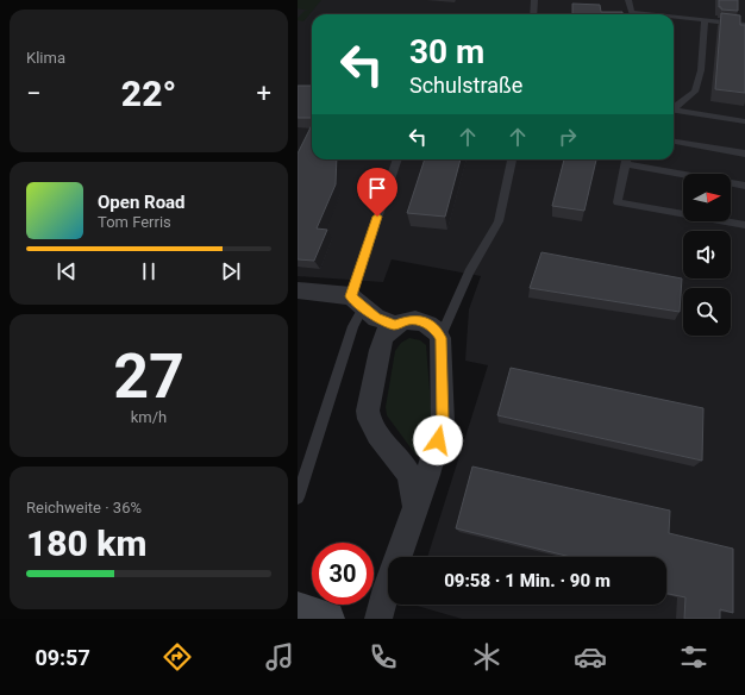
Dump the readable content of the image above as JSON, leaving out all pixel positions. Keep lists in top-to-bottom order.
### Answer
{
  "north": "right",
  "page": {
    "tile": [
      "Klima",
      ["27", "km/h"],
      ["Reichweite · 36%", "180 km"]
    ],
    "turn": ["30 m", "Schulstraße"],
    "heat": ["−", "22°", "+"],
    "song": ["Open Road", "Tom Ferris"],
    "limit": "30",
    "trip": "09:58 · 1 Min. · 90 m",
    "tabs": "09:57"
  }
}
